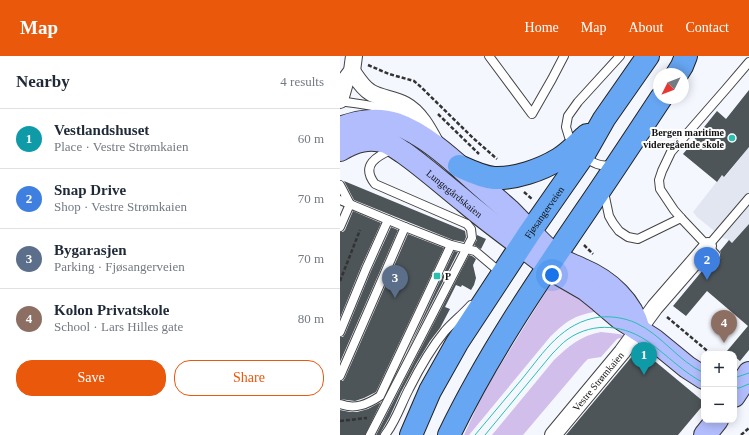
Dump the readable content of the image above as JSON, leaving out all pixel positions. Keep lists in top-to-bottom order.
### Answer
{
  "streets": {
    "highway": ["Fjøsangerveien"],
    "main road": ["Lungegårdskaien"],
    "street": ["Vestre Strømkaien"]
  },
  "crossings": [
    ["Lungegårdskaien", "Fjøsangerveien"]
  ],
  "places": {
    "other": ["Bergen maritime videregående skole"],
    "transit": ["P"]
  },
  "north": "bottom left",
  "page": {
    "header": "Map",
    "nav": [
      "Home",
      "Map",
      "About",
      "Contact"
    ],
    "heading": ["Nearby", "4 results"],
    "list": [
      {
        "mark": "1",
        "name": "Vestlandshuset",
        "note": "Place · Vestre Strømkaien",
        "value": "60 m"
      },
      {
        "mark": "2",
        "name": "Snap Drive",
        "note": "Shop · Vestre Strømkaien",
        "value": "70 m"
      },
      {
        "mark": "3",
        "name": "Bygarasjen",
        "note": "Parking · Fjøsangerveien",
        "value": "70 m"
      },
      {
        "mark": "4",
        "name": "Kolon Privatskole",
        "note": "School · Lars Hilles gate",
        "value": "80 m"
      }
    ],
    "pins": [
      "2",
      "3",
      "4",
      "1"
    ],
    "buttons": ["Save", "Share"],
    "map_buttons": ["+", "−"]
  }
}
